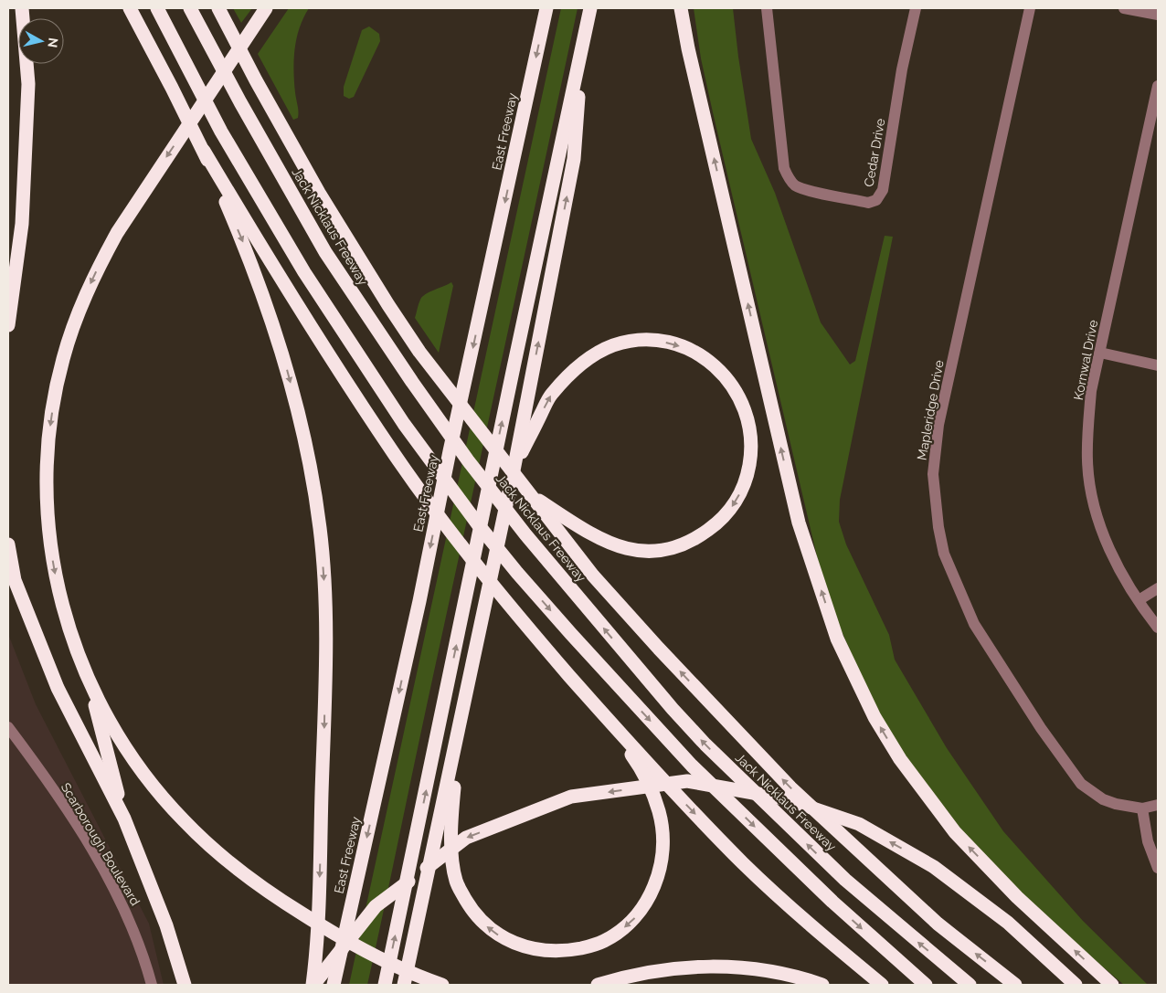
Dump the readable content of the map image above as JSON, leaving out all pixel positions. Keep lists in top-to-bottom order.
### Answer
{
  "streets": {
    "highway": ["East Freeway", "Jack Nicklaus Freeway"],
    "street": [
      "Cedar Drive",
      "Kornwal Drive",
      "Mapleridge Drive",
      "Scarborough Boulevard"
    ]
  },
  "north": "right"
}
